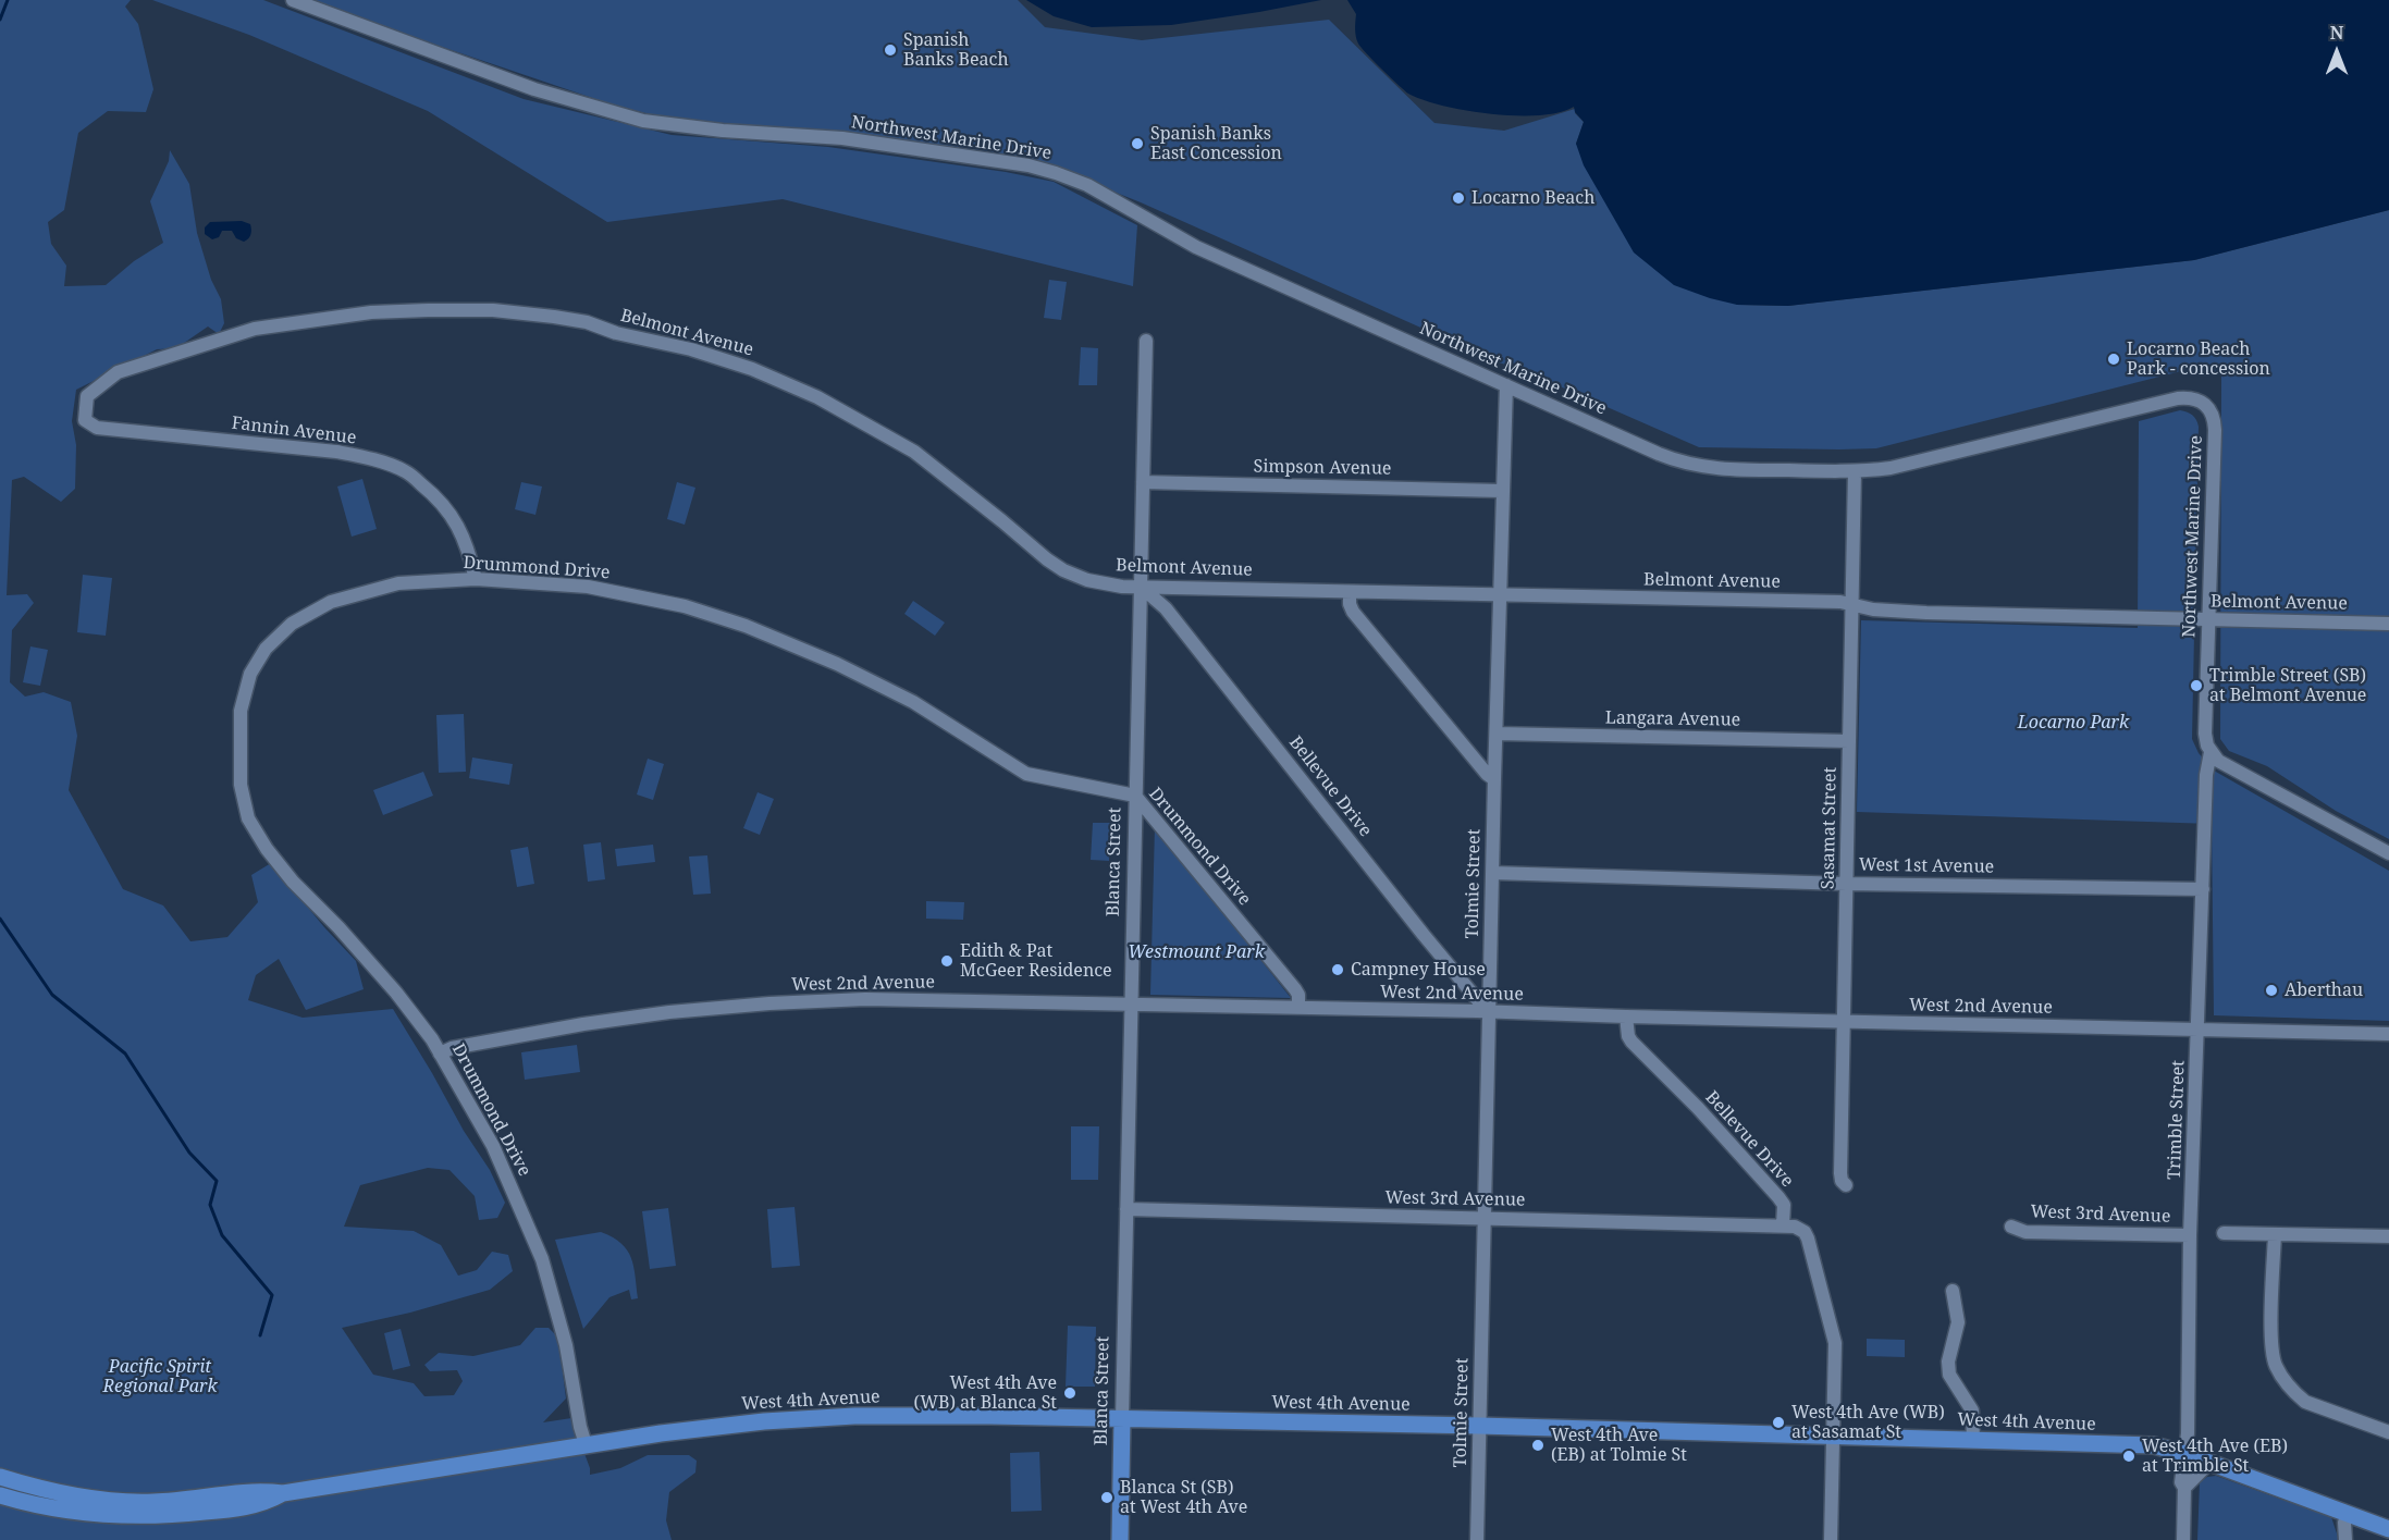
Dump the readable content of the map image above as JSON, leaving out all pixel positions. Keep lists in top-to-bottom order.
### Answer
{
  "streets": {
    "main road": ["Blanca Street", "West 4th Avenue"],
    "street": [
      "Northwest Marine Drive",
      "Belmont Avenue",
      "Fannin Avenue",
      "Simpson Avenue",
      "Drummond Drive",
      "Langara Avenue",
      "Bellevue Drive",
      "Sasamat Street",
      "West 1st Avenue",
      "Tolmie Street",
      "West 2nd Avenue",
      "Trimble Street",
      "West 3rd Avenue"
    ]
  },
  "crossings": [
    ["Northwest Marine Drive", "Belmont Avenue"],
    ["Northwest Marine Drive", "Sasamat Street"],
    ["Northwest Marine Drive", "Tolmie Street"],
    ["Northwest Marine Drive", "Trimble Street"],
    ["Belmont Avenue", "Fannin Avenue"],
    ["Belmont Avenue", "Bellevue Drive"],
    ["Belmont Avenue", "Sasamat Street"],
    ["Belmont Avenue", "Blanca Street"],
    ["Belmont Avenue", "Tolmie Street"],
    ["Fannin Avenue", "Drummond Drive"],
    ["Simpson Avenue", "Blanca Street"],
    ["Simpson Avenue", "Tolmie Street"],
    ["Drummond Drive", "Blanca Street"],
    ["Drummond Drive", "West 2nd Avenue"],
    ["Drummond Drive", "West 4th Avenue"],
    ["Langara Avenue", "Sasamat Street"],
    ["Langara Avenue", "Tolmie Street"],
    ["Bellevue Drive", "Blanca Street"],
    ["Bellevue Drive", "Tolmie Street"],
    ["Bellevue Drive", "West 2nd Avenue"],
    ["Bellevue Drive", "West 3rd Avenue"],
    ["Sasamat Street", "West 1st Avenue"],
    ["Sasamat Street", "West 2nd Avenue"],
    ["Blanca Street", "West 2nd Avenue"],
    ["Blanca Street", "West 3rd Avenue"],
    ["Blanca Street", "West 4th Avenue"],
    ["West 1st Avenue", "Tolmie Street"],
    ["West 1st Avenue", "Trimble Street"],
    ["Tolmie Street", "West 2nd Avenue"],
    ["Tolmie Street", "West 3rd Avenue"],
    ["Tolmie Street", "West 4th Avenue"],
    ["West 2nd Avenue", "Trimble Street"],
    ["Trimble Street", "West 3rd Avenue"],
    ["Trimble Street", "West 4th Avenue"]
  ],
  "parks": ["Locarno Park", "Westmount Park", "Pacific Spirit Regional Park"],
  "places": [
    "Spanish Banks Beach",
    "Spanish Banks East Concession",
    "Locarno Beach",
    "Locarno Beach Park - concession",
    "Trimble Street (SB) at Belmont Avenue",
    "Edith & Pat McGeer Residence",
    "Campney House",
    "Aberthau",
    "West 4th Ave (WB) at Blanca St",
    "West 4th Ave (WB) at Sasamat St",
    "West 4th Ave (EB) at Tolmie St",
    "West 4th Ave (EB) at Trimble St",
    "Blanca St (SB) at West 4th Ave"
  ],
  "north": "top"
}
